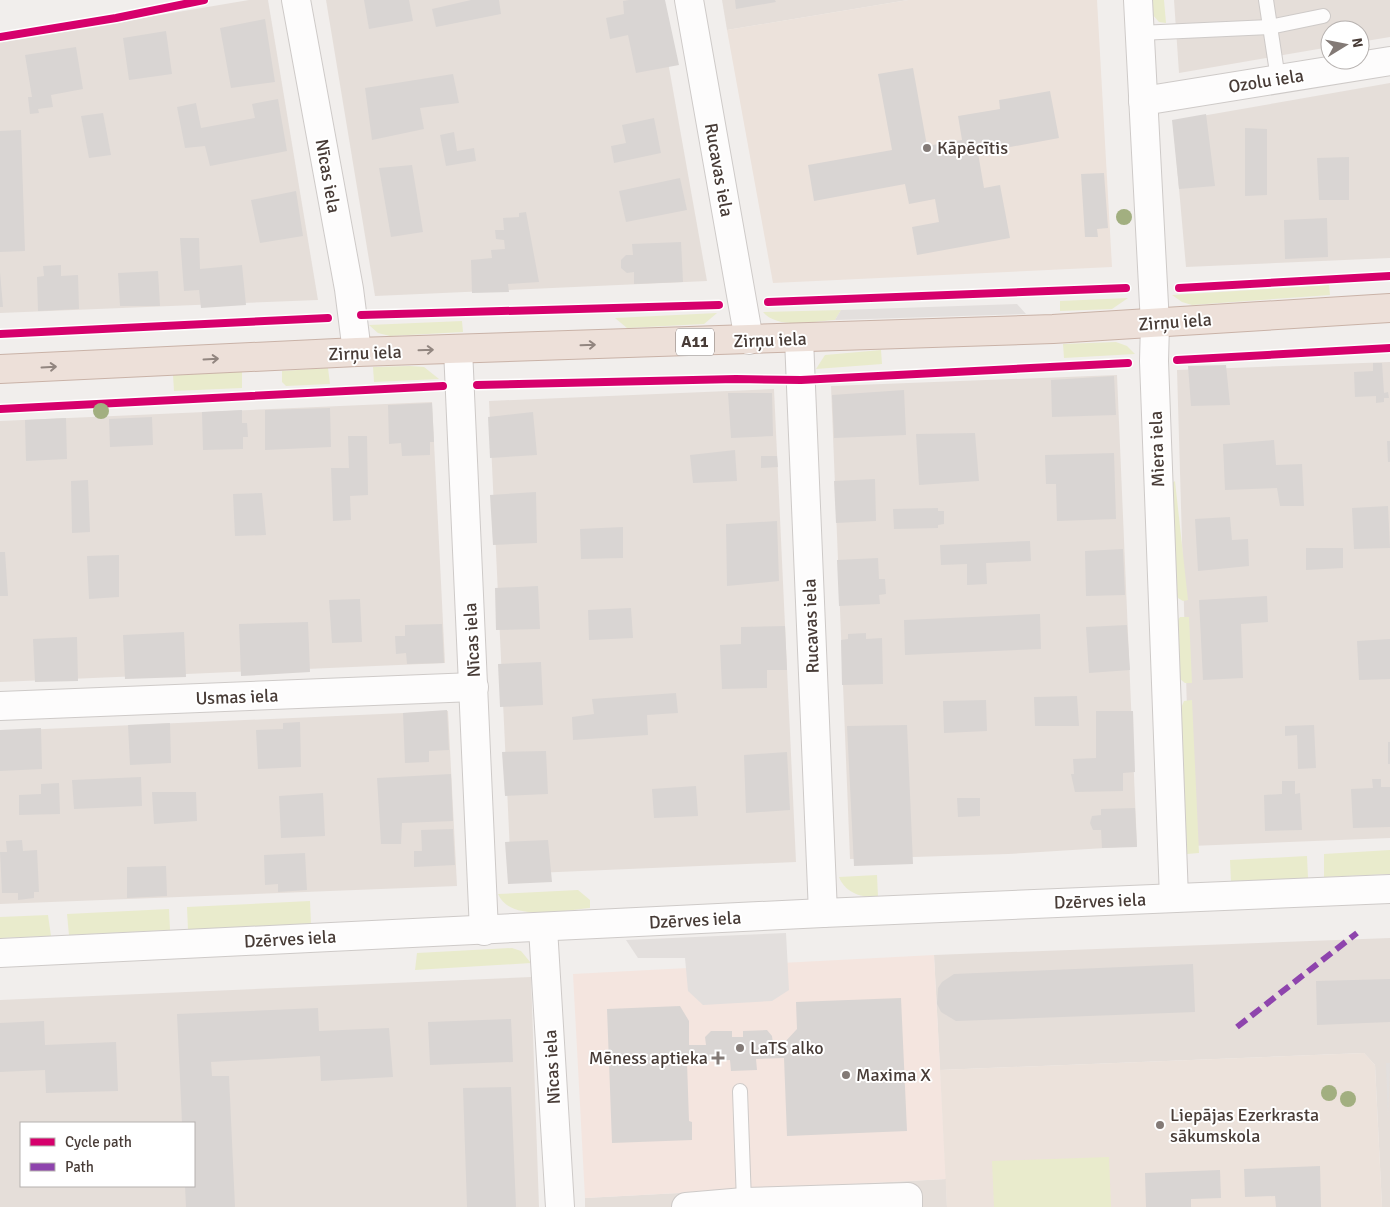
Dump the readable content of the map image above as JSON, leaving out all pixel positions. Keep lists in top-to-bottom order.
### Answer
{
  "streets": {
    "highway": ["Zirņu iela", "A11"],
    "street": [
      "Ozolu iela",
      "Rucavas iela",
      "Nīcas iela",
      "Miera iela",
      "Usmas iela",
      "Dzērves iela"
    ]
  },
  "crossings": [
    ["Ozolu iela", "Miera iela"],
    ["Rucavas iela", "Zirņu iela"],
    ["Rucavas iela", "Dzērves iela"],
    ["Nīcas iela", "Zirņu iela"],
    ["Nīcas iela", "Usmas iela"],
    ["Nīcas iela", "Dzērves iela"],
    ["Zirņu iela", "Miera iela"],
    ["Miera iela", "Dzērves iela"]
  ],
  "one_way": ["Zirņu iela"],
  "places": {
    "other": [
      "Kāpēcītis",
      "LaTS alko",
      "Maxima X",
      "Liepājas Ezerkrasta sākumskola"
    ],
    "health": ["Mēness aptieka"]
  },
  "legend": ["Cycle path", "Path"],
  "north": "right"
}
